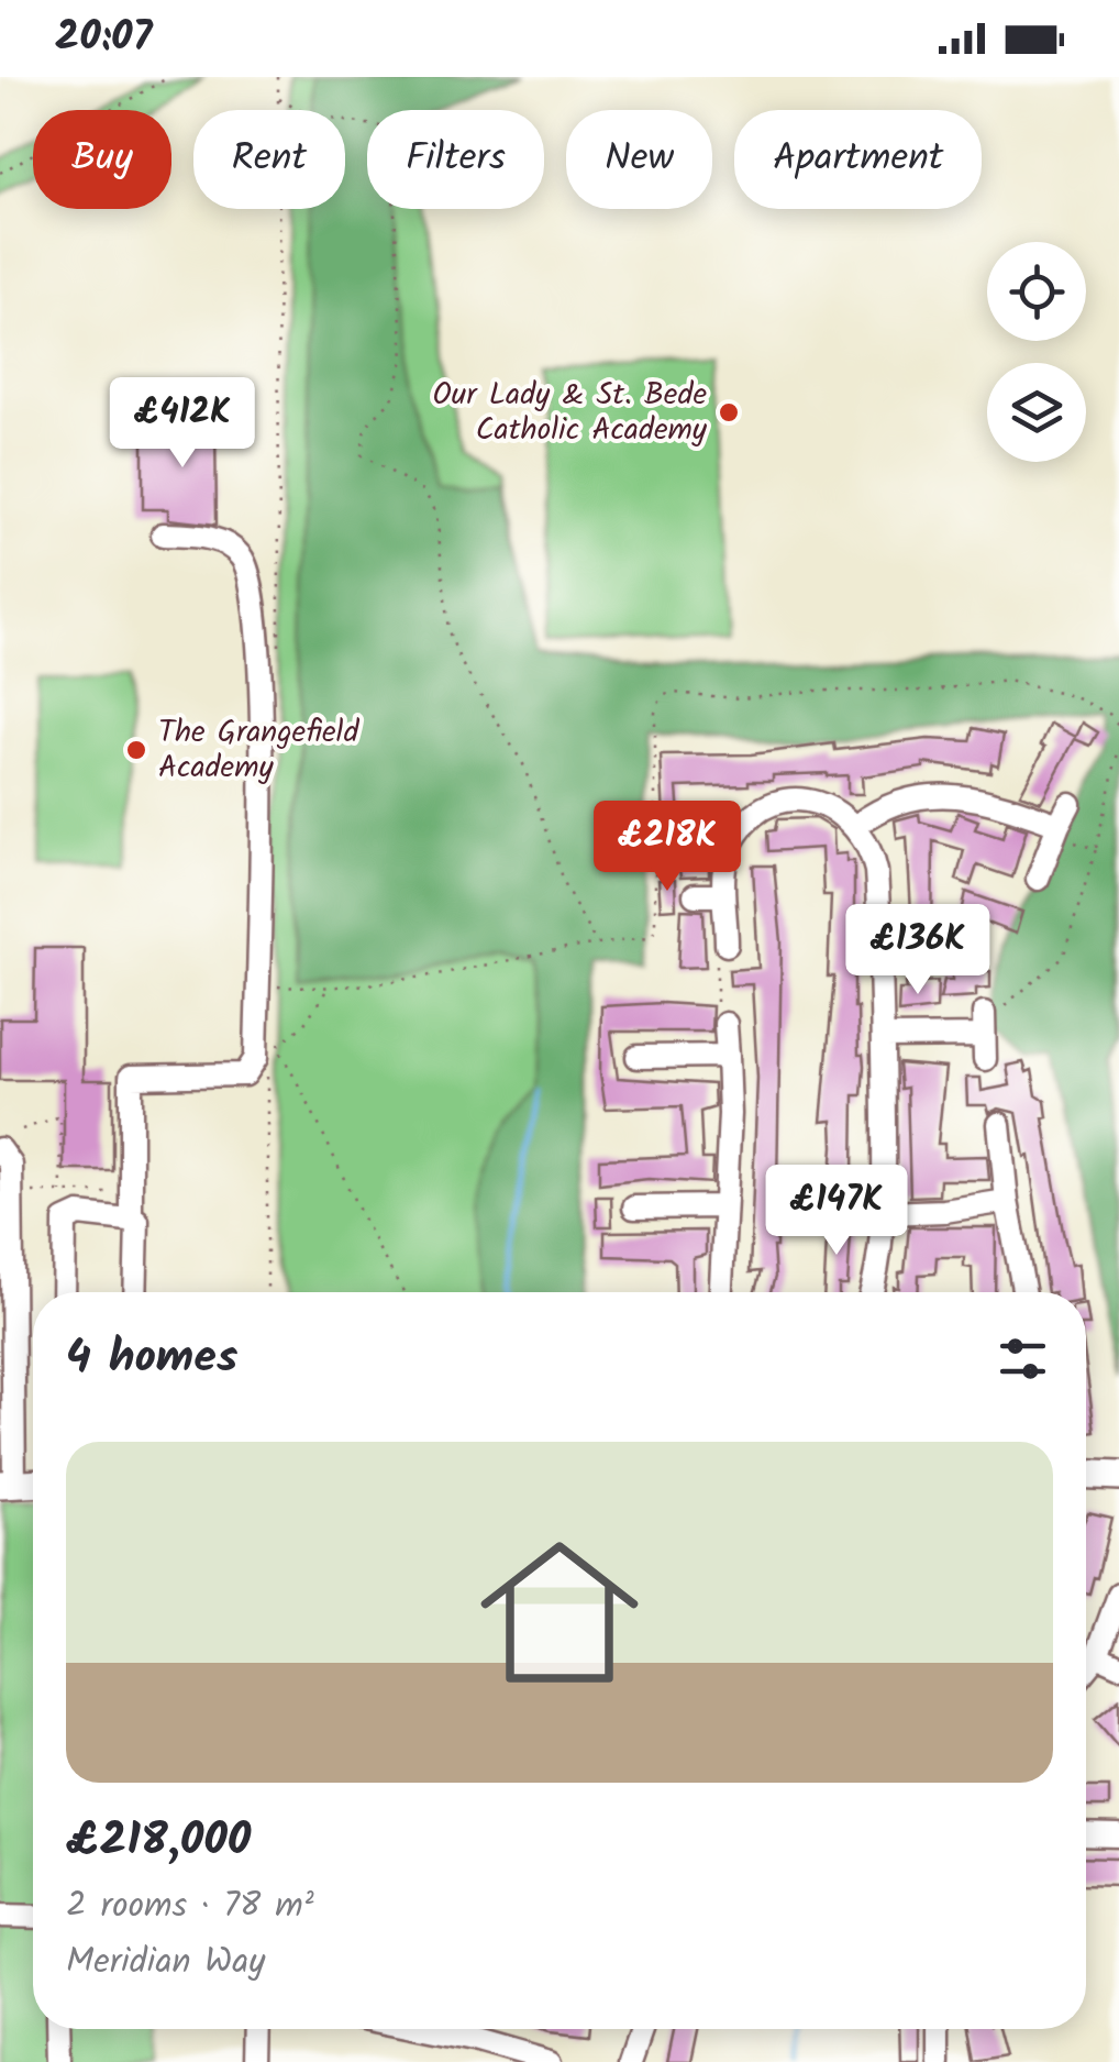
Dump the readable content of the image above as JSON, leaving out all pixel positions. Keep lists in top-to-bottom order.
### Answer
{
  "places": ["Our Lady & St. Bede Catholic Academy", "The Grangefield Academy"],
  "page": {
    "status": "20:07",
    "chip": [
      "Buy",
      "Rent",
      "Filters",
      "New",
      "Apartment"
    ],
    "price": [
      "£412K",
      "£218K",
      "£136K",
      "£147K"
    ],
    "heading": "4 homes",
    "list": [
      {
        "name": "£218,000",
        "note": "2 rooms · 78 m² · Meridian Way"
      }
    ]
  }
}
